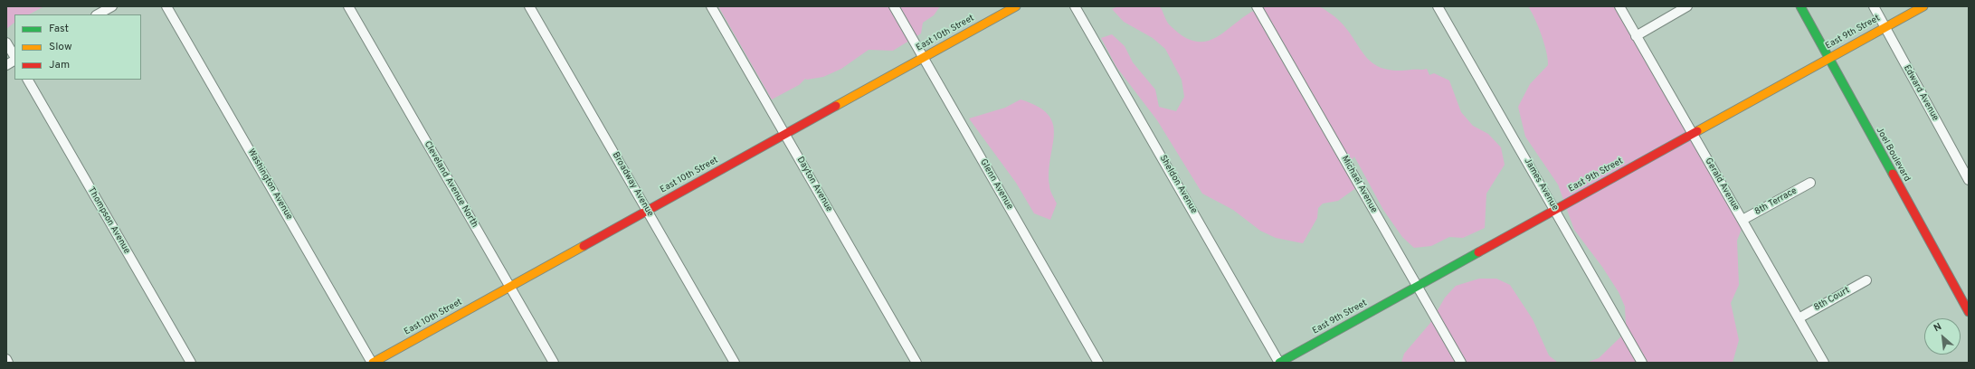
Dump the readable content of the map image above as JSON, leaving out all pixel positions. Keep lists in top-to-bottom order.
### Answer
{
  "streets": {
    "street": [
      "East 9th Street",
      "East 10th Street",
      "Edward Avenue",
      "Joel Boulevard",
      "Washington Avenue",
      "Cleveland Avenue North",
      "Broadway Avenue",
      "Dayton Avenue",
      "Glenn Avenue",
      "Sheldon Avenue",
      "Michael Avenue",
      "James Avenue",
      "Gerald Avenue",
      "8th Terrace",
      "Thompson Avenue",
      "8th Court"
    ]
  },
  "crossings": [
    ["East 9th Street", "Edward Avenue"],
    ["East 9th Street", "Joel Boulevard"],
    ["East 9th Street", "Sheldon Avenue"],
    ["East 9th Street", "Michael Avenue"],
    ["East 9th Street", "James Avenue"],
    ["East 9th Street", "Gerald Avenue"],
    ["East 10th Street", "Washington Avenue"],
    ["East 10th Street", "Cleveland Avenue North"],
    ["East 10th Street", "Broadway Avenue"],
    ["East 10th Street", "Dayton Avenue"],
    ["East 10th Street", "Glenn Avenue"],
    ["Gerald Avenue", "8th Terrace"],
    ["Gerald Avenue", "8th Court"]
  ],
  "legend": ["Fast", "Slow", "Jam"],
  "north": "top left"
}
